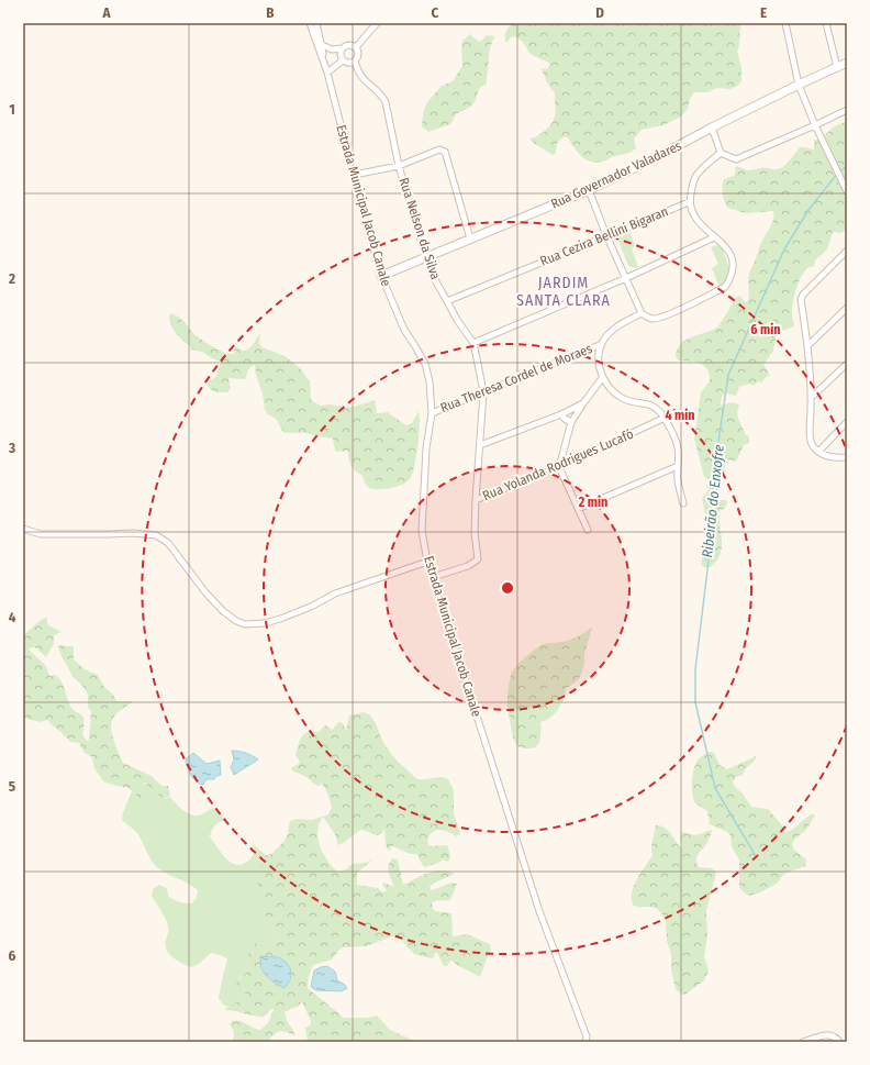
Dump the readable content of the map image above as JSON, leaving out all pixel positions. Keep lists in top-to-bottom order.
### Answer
{
  "streets": {
    "street": [
      "Rua Governador Valadares",
      "Estrada Municipal Jacob Canale",
      "Rua Nelson da Silva",
      "Rua Cezira Bellini Bigaran",
      "Rua Theresa Cordel de Moraes",
      "Rua Yolanda Rodrigues Lucafó"
    ]
  },
  "crossings": [
    ["Rua Governador Valadares", "Estrada Municipal Jacob Canale"],
    ["Rua Governador Valadares", "Rua Nelson da Silva"],
    ["Estrada Municipal Jacob Canale", "Rua Nelson da Silva"],
    ["Estrada Municipal Jacob Canale", "Rua Theresa Cordel de Moraes"],
    ["Rua Nelson da Silva", "Rua Cezira Bellini Bigaran"],
    ["Rua Nelson da Silva", "Rua Theresa Cordel de Moraes"],
    ["Rua Nelson da Silva", "Rua Yolanda Rodrigues Lucafó"]
  ],
  "districts": ["JARDIM SANTA CLARA"],
  "water": ["Ribeirão do Enxofre"],
  "grid": {
    "columns": [
      "A",
      "B",
      "C",
      "D",
      "E"
    ],
    "rows": [
      "1",
      "2",
      "3",
      "4",
      "5",
      "6"
    ]
  },
  "rings": ["6 min", "4 min", "2 min"]
}
